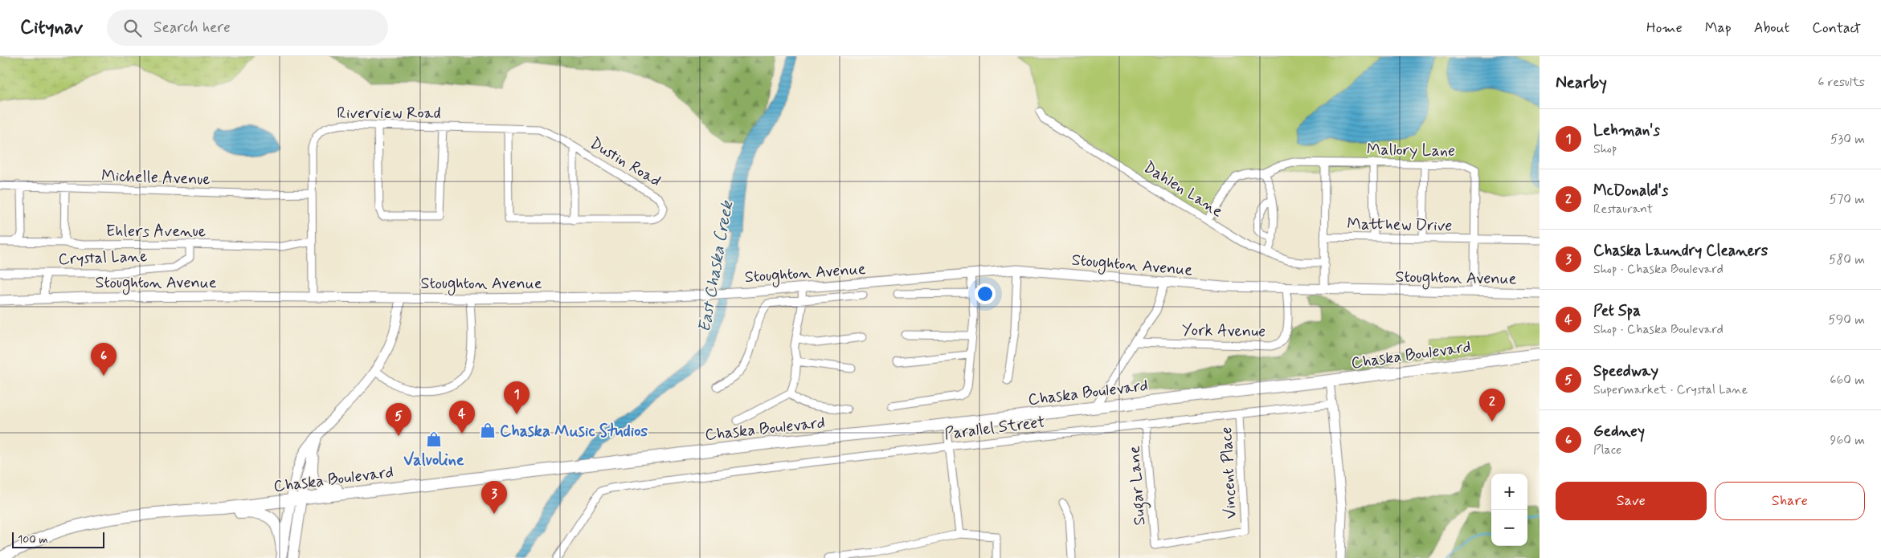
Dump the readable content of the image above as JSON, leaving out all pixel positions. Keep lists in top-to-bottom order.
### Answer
{
  "streets": {
    "main road": ["Chaska Boulevard"],
    "street": [
      "Riverview Road",
      "Mallory Lane",
      "Dustin Road",
      "Michelle Avenue",
      "Dahlen Lane",
      "Matthew Drive",
      "Ehlers Avenue",
      "Crystal Lane",
      "Stoughton Avenue",
      "York Avenue",
      "Parallel Street",
      "Vincent Place",
      "Sugar Lane"
    ]
  },
  "crossings": [
    ["Riverview Road", "Dustin Road"],
    ["Riverview Road", "Michelle Avenue"],
    ["Riverview Road", "Ehlers Avenue"],
    ["Riverview Road", "Stoughton Avenue"],
    ["Mallory Lane", "Dahlen Lane"],
    ["Mallory Lane", "Matthew Drive"],
    ["Ehlers Avenue", "Crystal Lane"],
    ["Stoughton Avenue", "York Avenue"],
    ["Parallel Street", "Vincent Place"],
    ["Parallel Street", "Sugar Lane"],
    ["Vincent Place", "Sugar Lane"]
  ],
  "water": ["East Chaska Creek"],
  "places": {
    "shop": ["Chaska Music Studios", "Valvoline"]
  },
  "scale_bar": "100 m",
  "page": {
    "header": "Citynav",
    "search": "Search here",
    "nav": [
      "Home",
      "Map",
      "About",
      "Contact"
    ],
    "heading": ["Nearby", "6 results"],
    "list": [
      {
        "mark": "1",
        "name": "Lehman's",
        "note": "Shop",
        "value": "530 m"
      },
      {
        "mark": "2",
        "name": "McDonald's",
        "note": "Restaurant",
        "value": "570 m"
      },
      {
        "mark": "3",
        "name": "Chaska Laundry Cleaners",
        "note": "Shop · Chaska Boulevard",
        "value": "580 m"
      },
      {
        "mark": "4",
        "name": "Pet Spa",
        "note": "Shop · Chaska Boulevard",
        "value": "590 m"
      },
      {
        "mark": "5",
        "name": "Speedway",
        "note": "Supermarket · Crystal Lane",
        "value": "660 m"
      },
      {
        "mark": "6",
        "name": "Gedney",
        "note": "Place",
        "value": "960 m"
      }
    ],
    "pins": [
      "6",
      "1",
      "2",
      "4",
      "5",
      "3"
    ],
    "buttons": ["Save", "Share"],
    "map_buttons": ["+", "−"],
    "scale": "100 m"
  }
}
